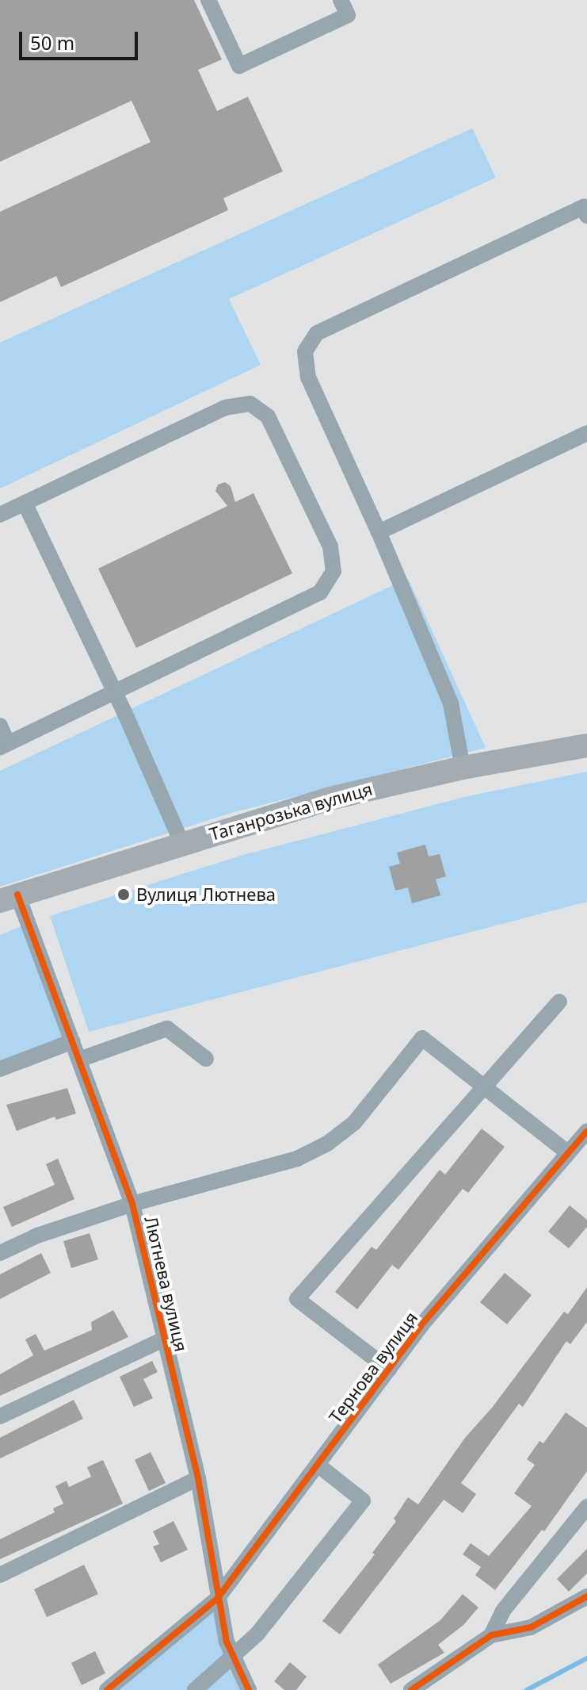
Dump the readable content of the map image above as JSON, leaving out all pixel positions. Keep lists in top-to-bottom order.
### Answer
{
  "streets": {
    "highway": ["Таганрозька вулиця"],
    "street": ["Лютнева вулиця", "Тернова вулиця"]
  },
  "crossings": [
    ["Таганрозька вулиця", "Лютнева вулиця"],
    ["Лютнева вулиця", "Тернова вулиця"]
  ],
  "places": ["Вулиця Лютнева"],
  "scale_bar": "50 m"
}
